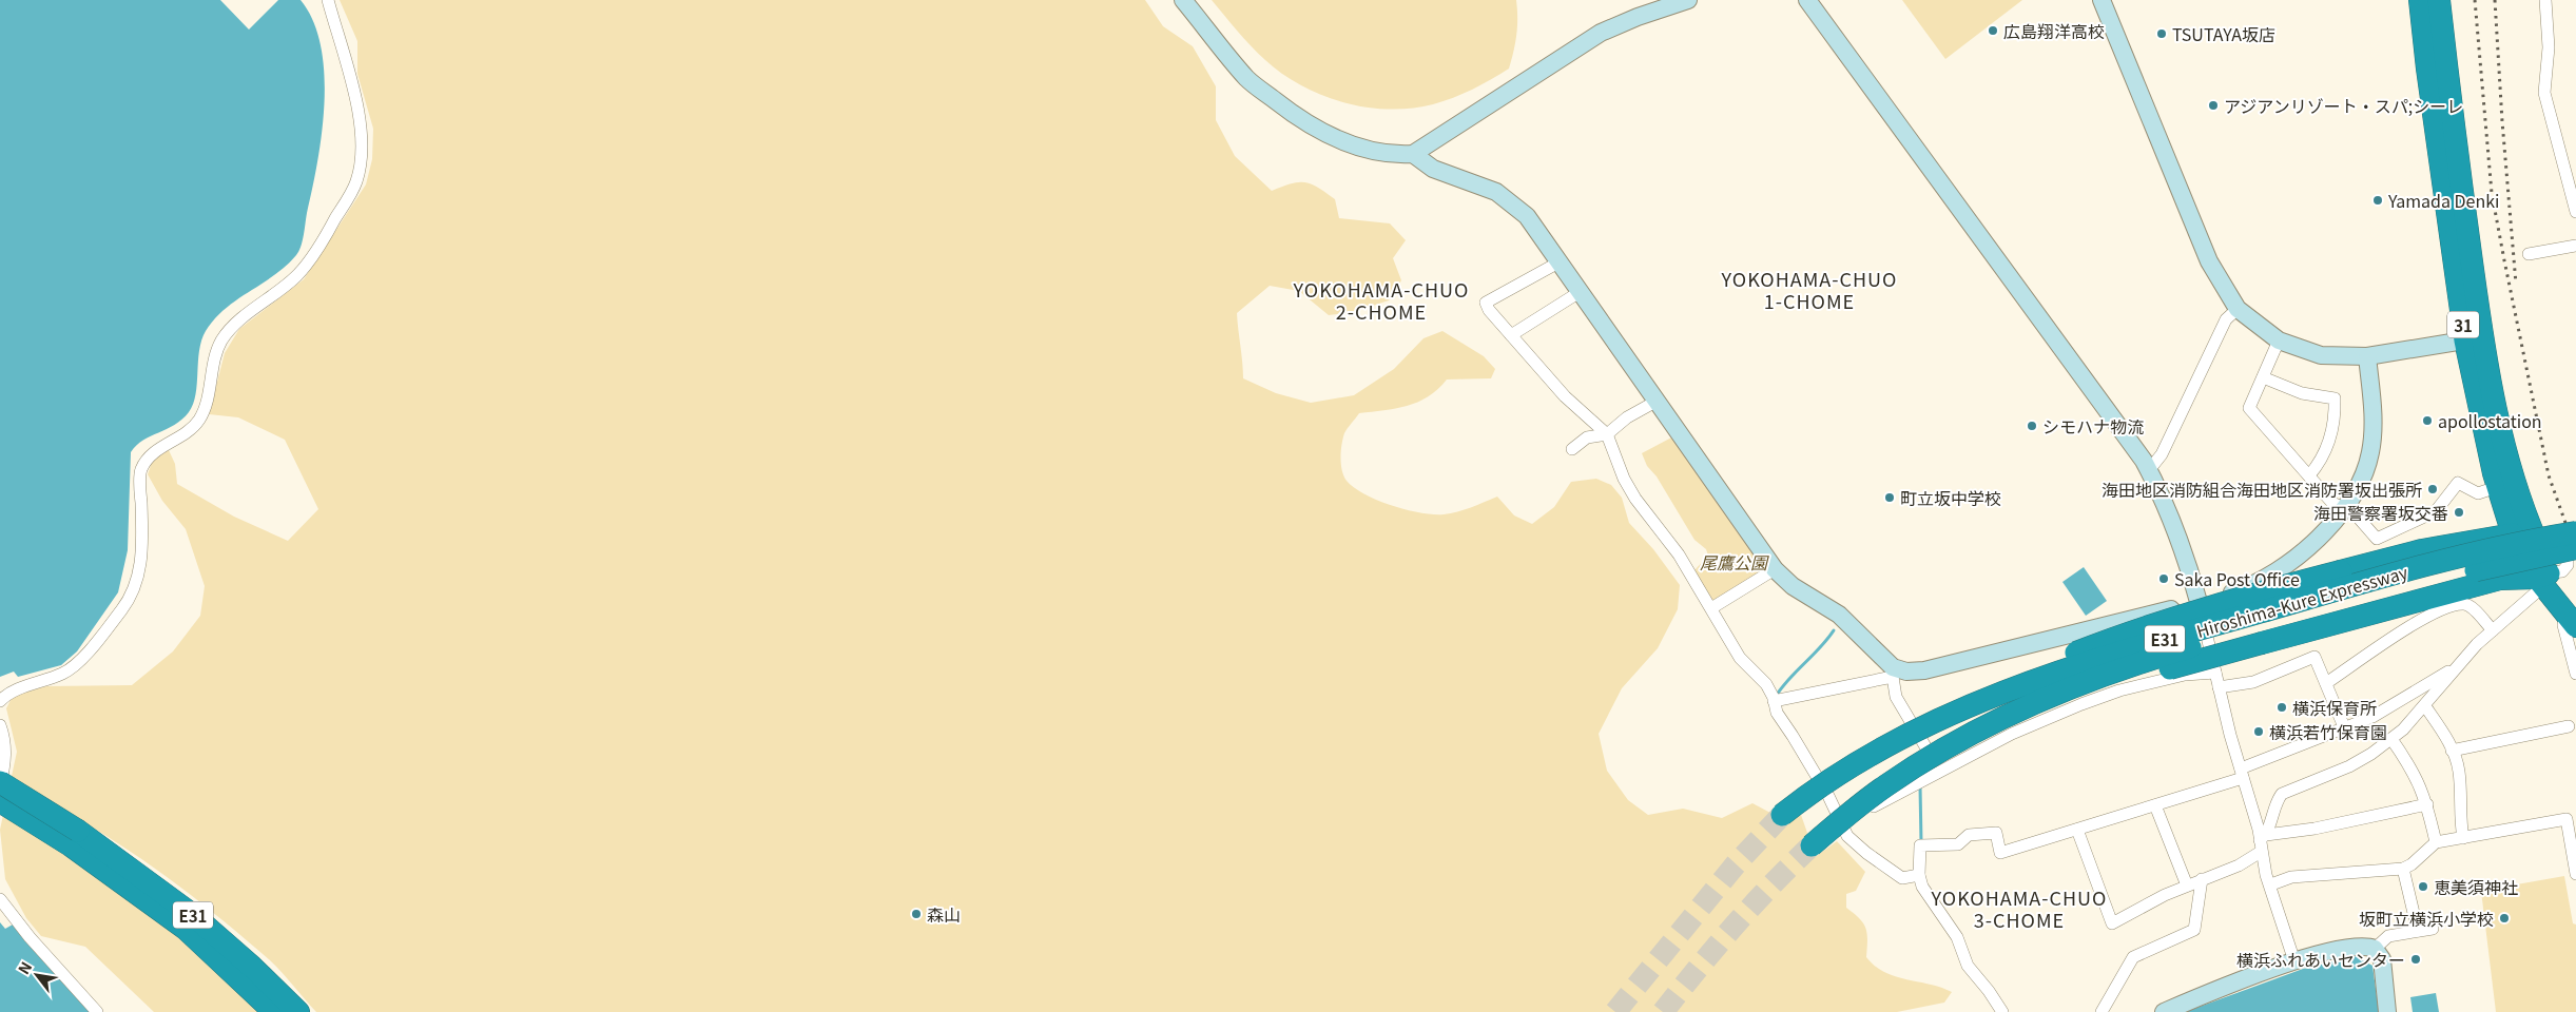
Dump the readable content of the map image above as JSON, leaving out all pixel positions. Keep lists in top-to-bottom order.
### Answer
{
  "streets": {
    "highway": ["31", "Hiroshima-Kure Expressway", "E31"]
  },
  "districts": ["YOKOHAMA-CHUO 1-CHOME", "YOKOHAMA-CHUO 2-CHOME", "YOKOHAMA-CHUO 3-CHOME"],
  "parks": ["尾鷹公園"],
  "places": [
    "広島翔洋高校",
    "TSUTAYA坂店",
    "アジアンリゾート・スパ;シーレ",
    "Yamada Denki",
    "apollostation",
    "シモハナ物流",
    "海田地区消防組合海田地区消防署坂出張所",
    "町立坂中学校",
    "海田警察署坂交番",
    "Saka Post Office",
    "横浜保育所",
    "横浜若竹保育園",
    "恵美須神社",
    "森山",
    "坂町立横浜小学校",
    "横浜ふれあいセンター"
  ],
  "north": "top left"
}
